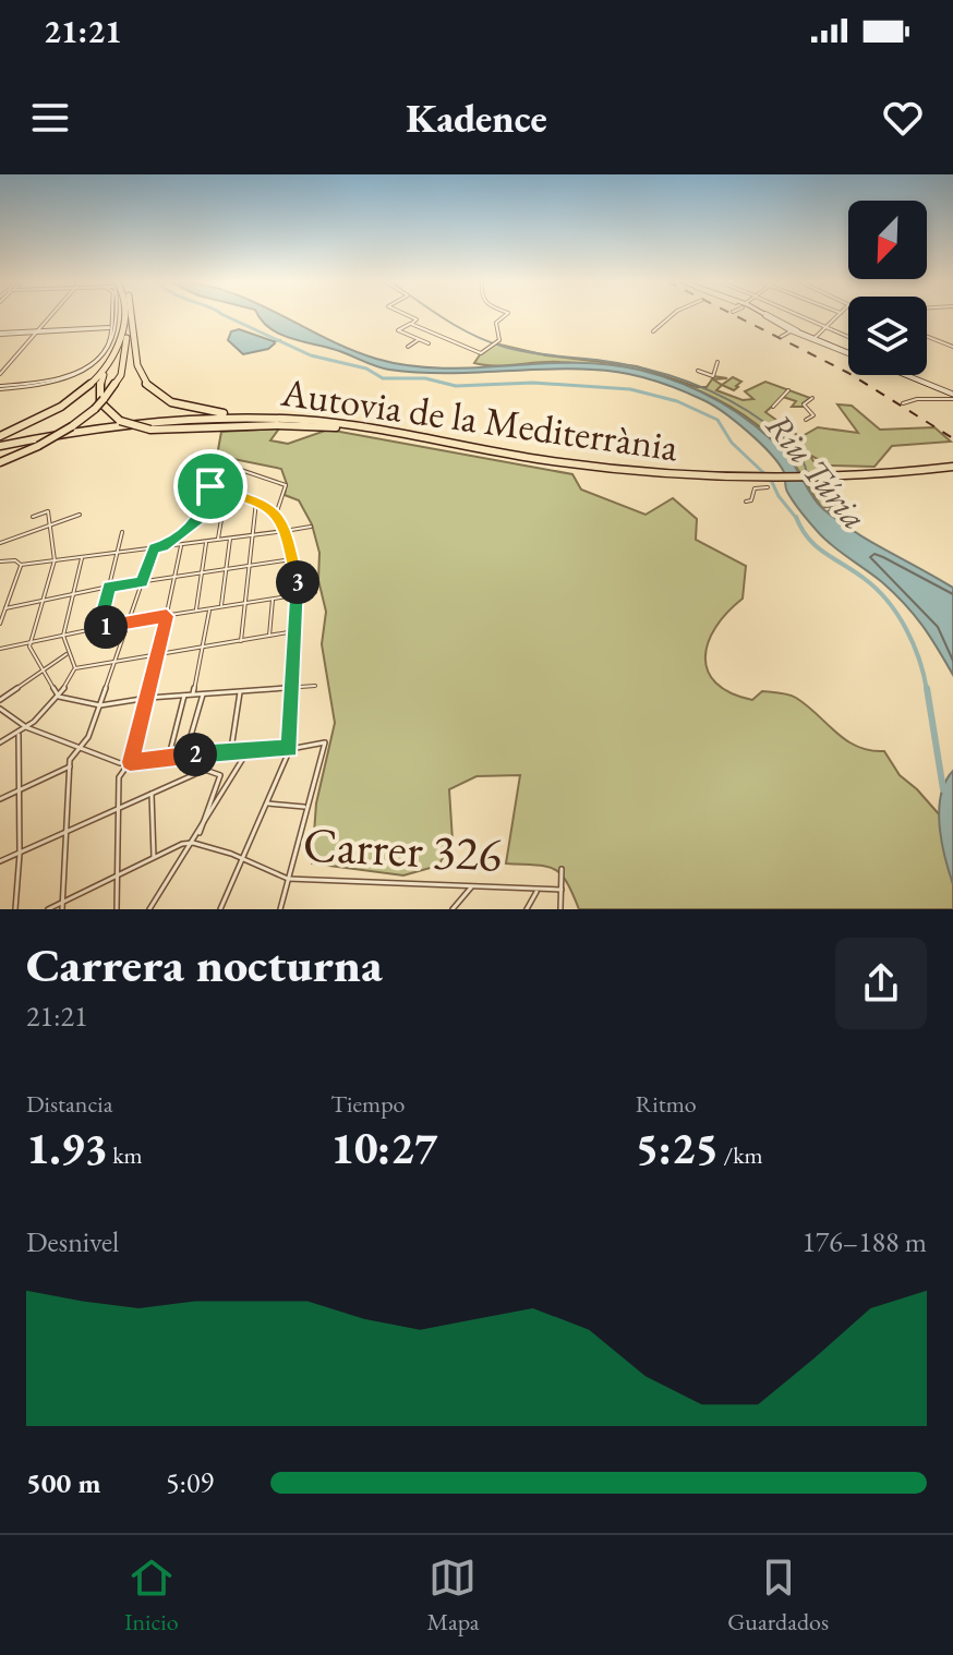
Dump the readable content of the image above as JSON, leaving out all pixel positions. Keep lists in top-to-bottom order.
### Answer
{
  "streets": {
    "highway": ["Autovia de la Mediterrània"],
    "street": ["Carrer 326"]
  },
  "water": ["Riu Túria"],
  "north": "bottom left",
  "page": {
    "status": "21:21",
    "header": "Kadence",
    "pins": ["3", "1", "2"],
    "heading": ["Carrera nocturna", "21:21"],
    "stats": [
      ["Distancia", "1.93 km"],
      ["Tiempo", "10:27"],
      ["Ritmo", "5:25 /km"]
    ],
    "chart": ["Desnivel", "176–188 m"],
    "list": [
      {
        "name": "500 m",
        "note": "5:09"
      }
    ],
    "tabs": ["Inicio", "Mapa", "Guardados"]
  }
}
